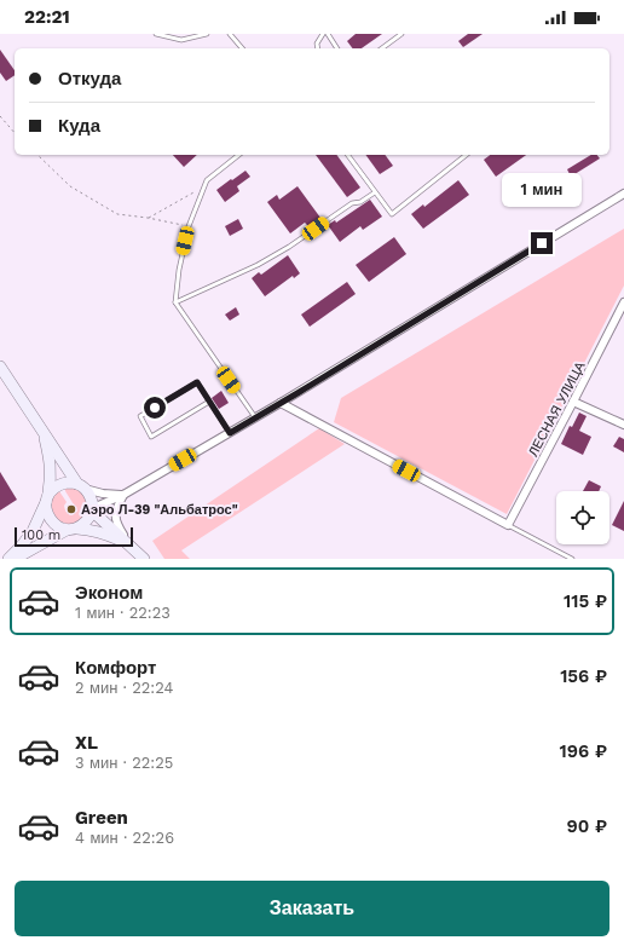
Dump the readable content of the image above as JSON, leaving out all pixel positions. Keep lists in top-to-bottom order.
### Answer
{
  "streets": {
    "street": ["ЛЕСНАЯ УЛИЦА"]
  },
  "places": ["Аэро Л-39 \"Альбатрос\""],
  "scale_bar": "100 m",
  "page": {
    "status": "22:21",
    "banner": ["Откуда", "Куда"],
    "bubble": "1 мин",
    "scale": "100 m",
    "list": [
      {
        "name": "Эконом",
        "note": "1 мин · 22:23",
        "value": "115 ₽"
      },
      {
        "name": "Комфорт",
        "note": "2 мин · 22:24",
        "value": "156 ₽"
      },
      {
        "name": "XL",
        "note": "3 мин · 22:25",
        "value": "196 ₽"
      },
      {
        "name": "Green",
        "note": "4 мин · 22:26",
        "value": "90 ₽"
      }
    ],
    "buttons": "Заказать"
  }
}
